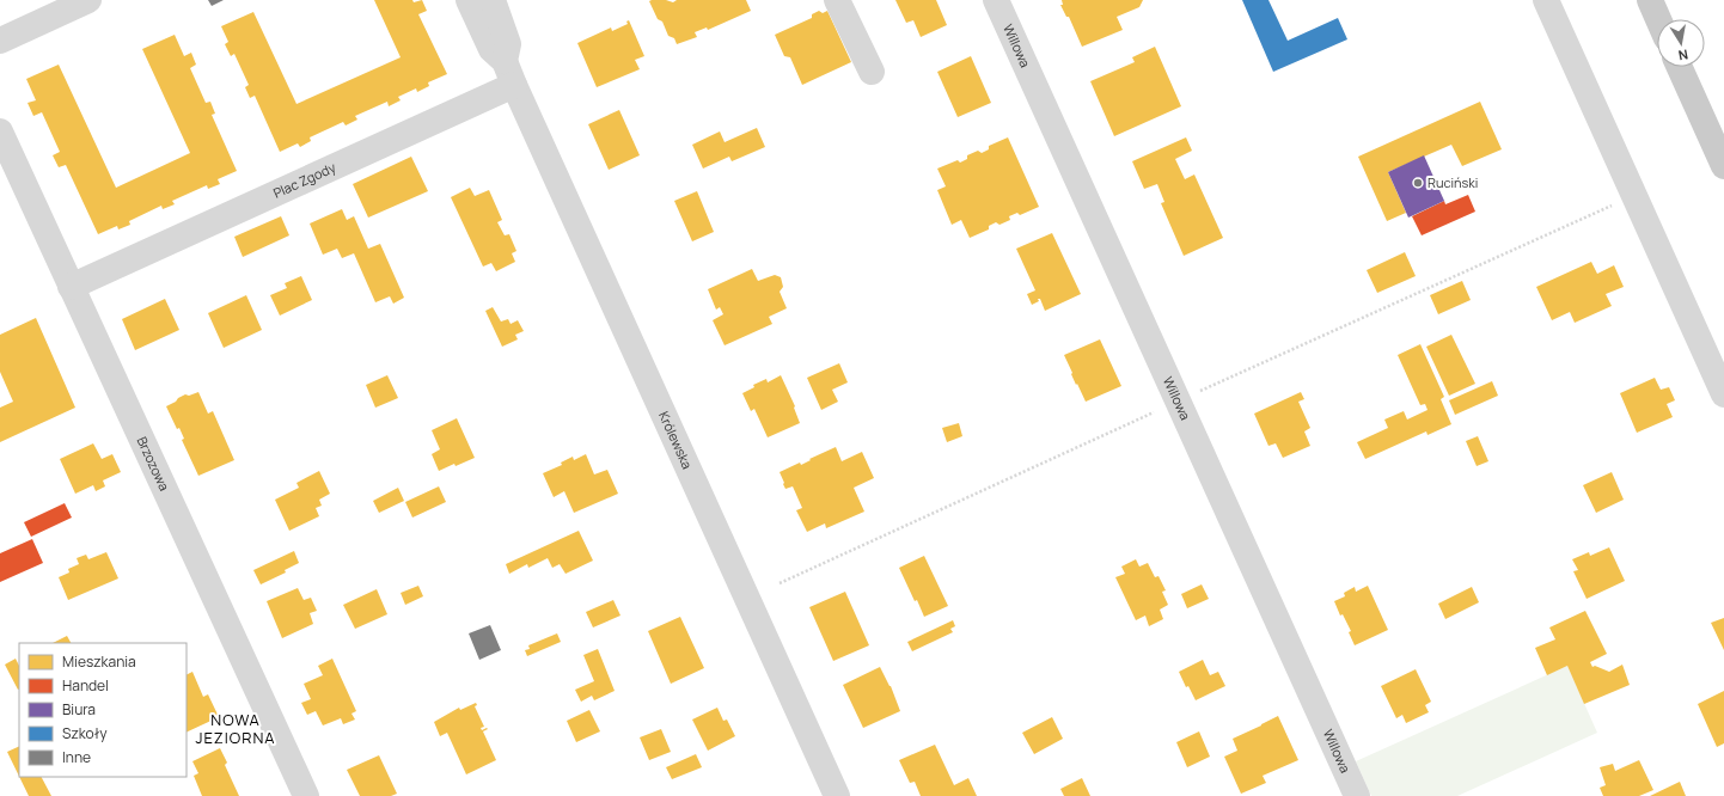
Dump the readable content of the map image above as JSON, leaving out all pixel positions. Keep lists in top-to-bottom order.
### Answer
{
  "streets": {
    "street": [
      "Willowa",
      "Plac Zgody",
      "Królewska",
      "Brzozowa"
    ]
  },
  "crossings": [
    ["Plac Zgody", "Królewska"],
    ["Plac Zgody", "Brzozowa"]
  ],
  "districts": ["NOWA JEZIORNA"],
  "places": ["Ruciński"],
  "legend": [
    "Mieszkania",
    "Handel",
    "Biura",
    "Szkoły",
    "Inne"
  ],
  "north": "bottom"
}
